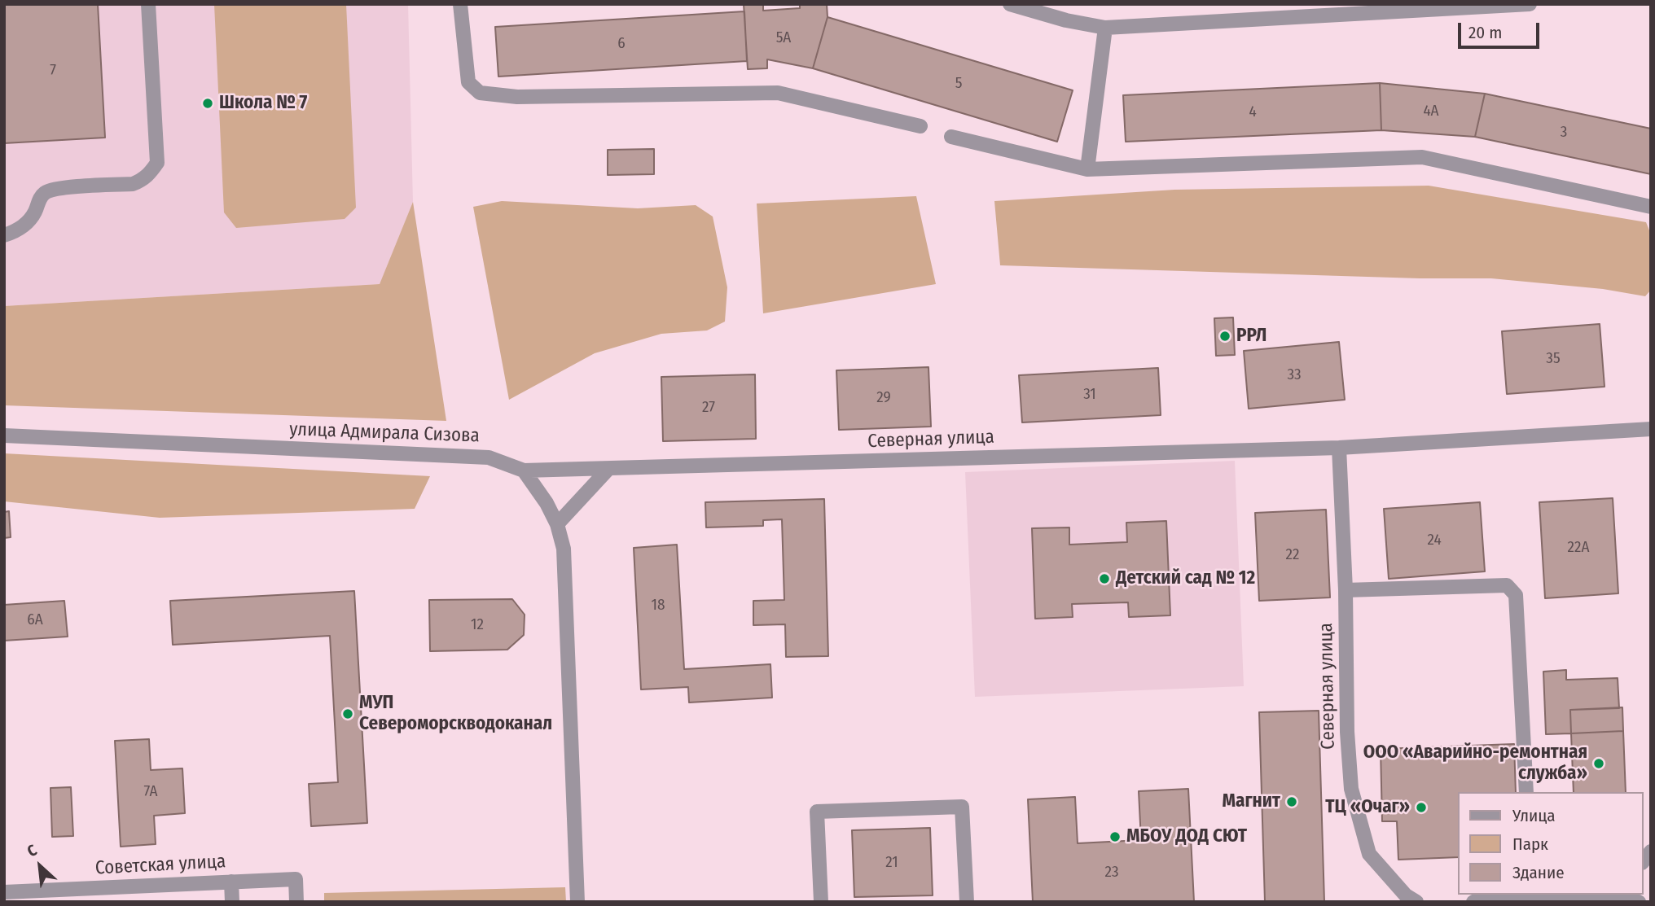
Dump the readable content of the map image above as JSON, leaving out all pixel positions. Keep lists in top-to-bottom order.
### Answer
{
  "streets": {
    "street": ["улица Адмирала Сизова", "Северная улица", "Советская улица"]
  },
  "crossings": [
    ["улица Адмирала Сизова", "Северная улица"]
  ],
  "places": [
    "Школа № 7",
    "РРЛ",
    "Детский сад № 12",
    "МУП Североморскводоканал",
    "ООО «Аварийно-ремонтная служба»",
    "Магнит",
    "ТЦ «Очаг»",
    "МБОУ ДОД СЮТ"
  ],
  "house_numbers": [
    "5А",
    "6",
    "7",
    "5",
    "4А",
    "4",
    "3",
    "35",
    "33",
    "31",
    "29",
    "27",
    "24",
    "22А",
    "22",
    "18",
    "6А",
    "12",
    "7А",
    "21",
    "23"
  ],
  "legend": ["Улица", "Парк", "Здание"],
  "scale_bar": "20 m",
  "north": "top left"
}
